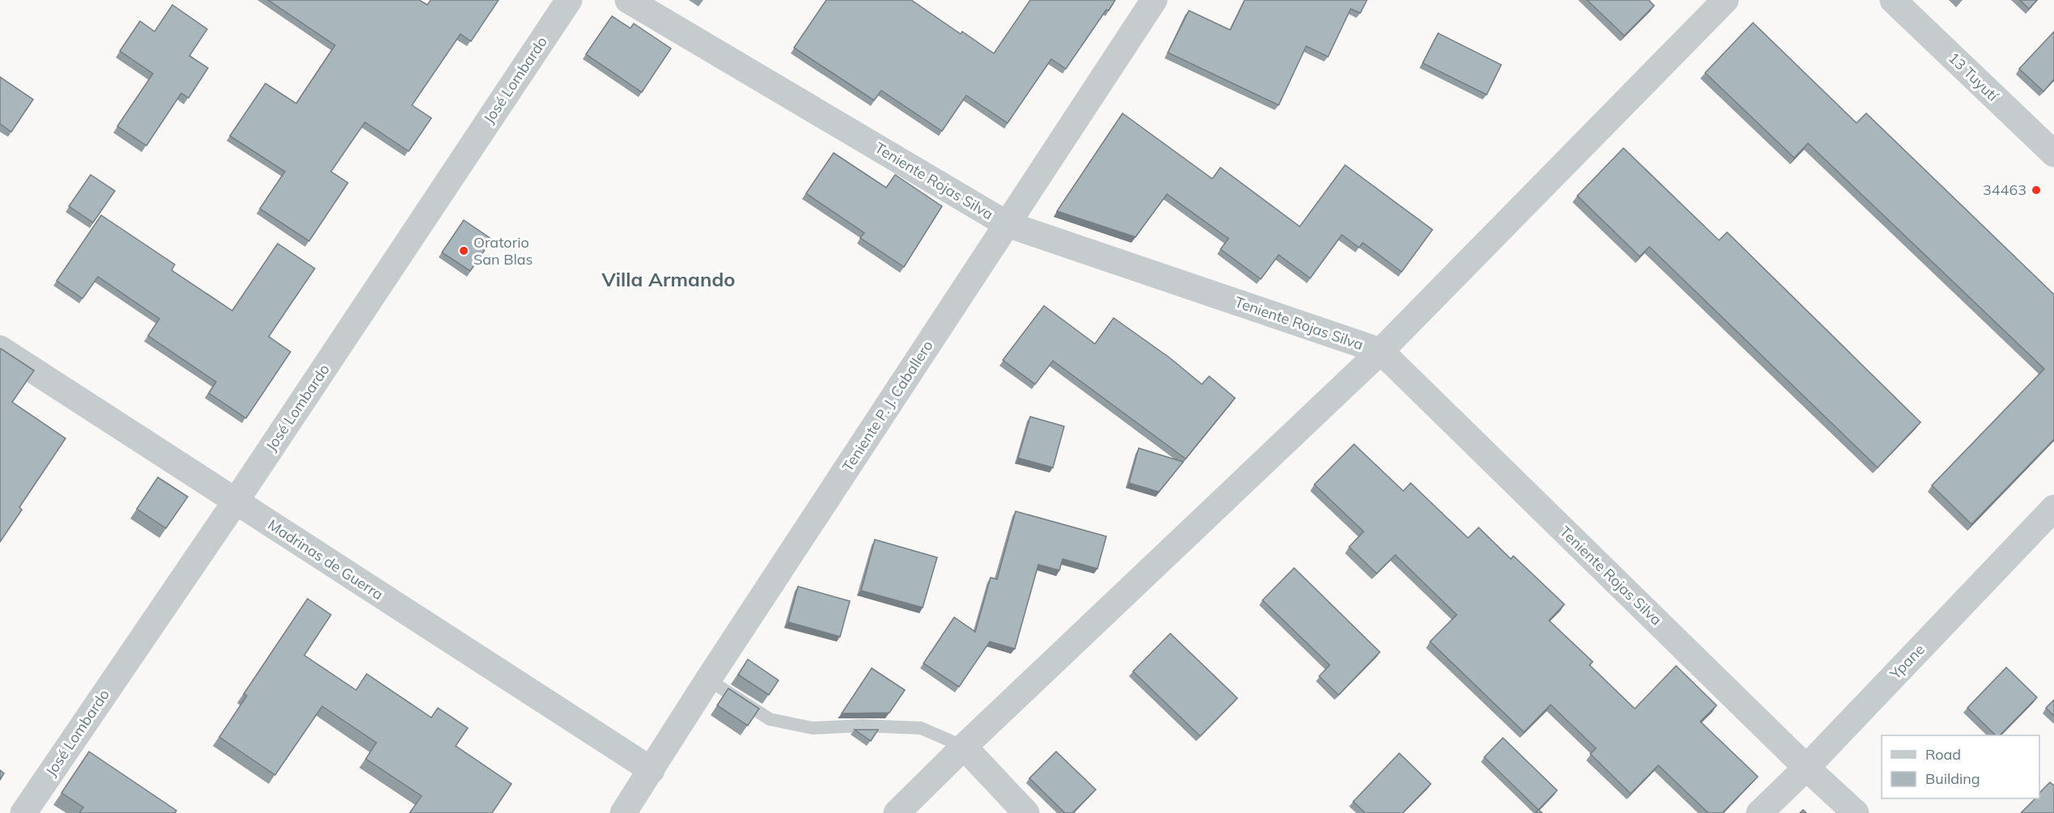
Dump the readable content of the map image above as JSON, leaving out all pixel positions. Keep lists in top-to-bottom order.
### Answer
{
  "streets": {
    "street": [
      "13 Tuyutí",
      "José Lombardo",
      "Teniente Rojas Silva",
      "Teniente P. J. Caballero",
      "Madrinas de Guerra",
      "Ypane"
    ]
  },
  "crossings": [
    ["José Lombardo", "Madrinas de Guerra"],
    ["Teniente Rojas Silva", "Teniente P. J. Caballero"],
    ["Teniente Rojas Silva", "Ypane"],
    ["Teniente P. J. Caballero", "Madrinas de Guerra"]
  ],
  "districts": ["Villa Armando"],
  "places": ["34463", "Oratorio San Blas"],
  "legend": ["Road", "Building"]
}
